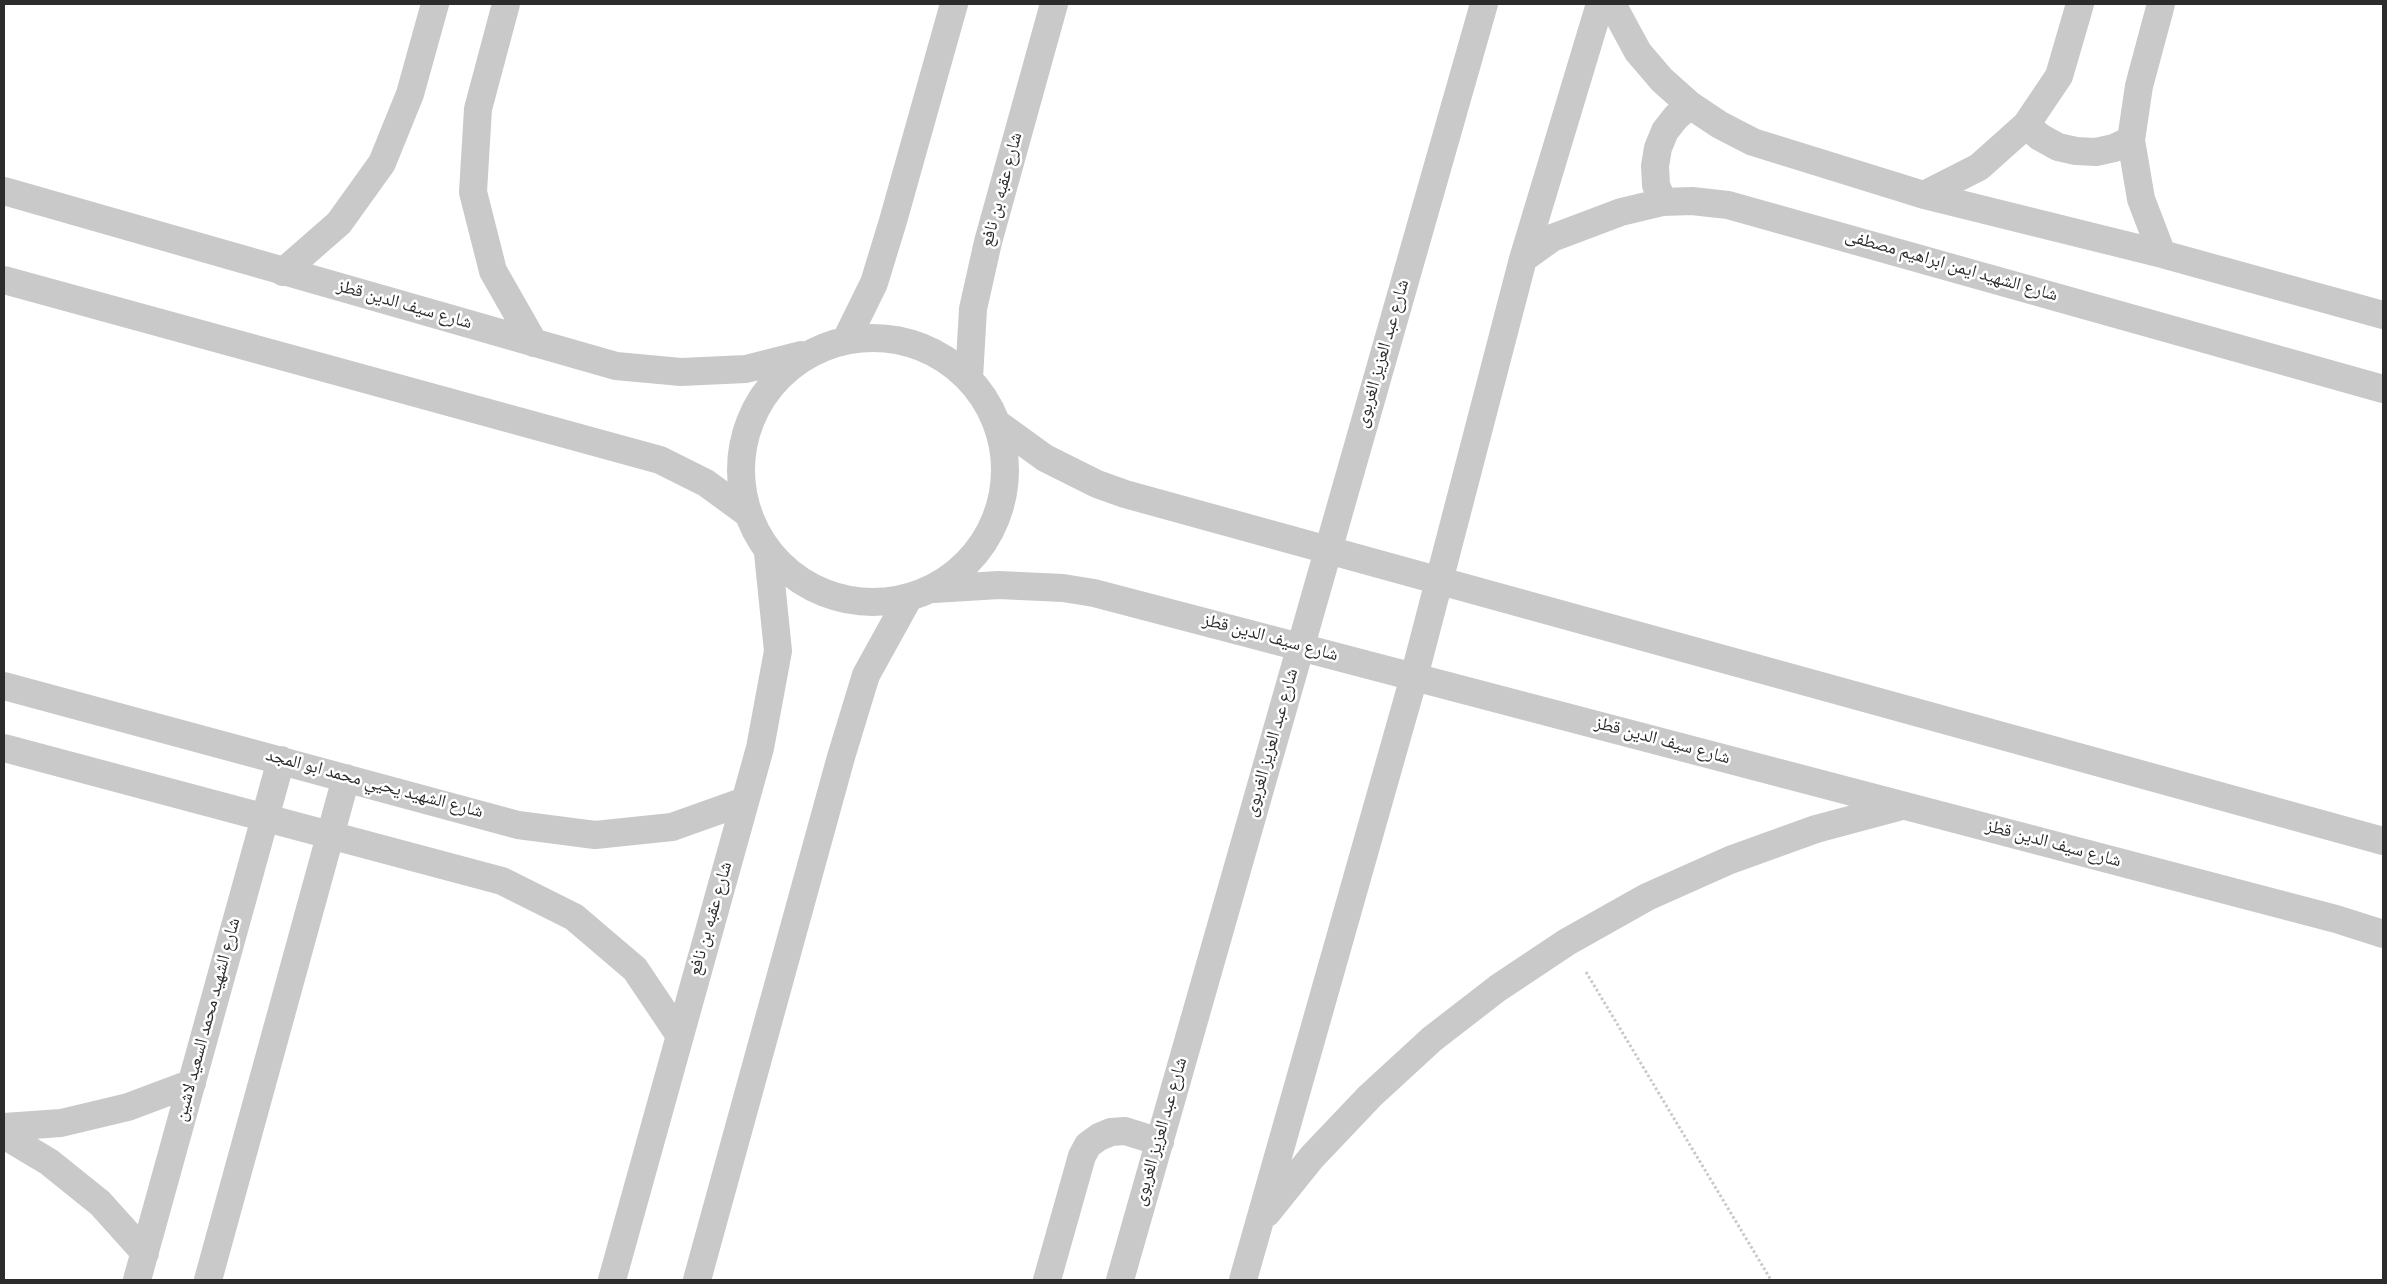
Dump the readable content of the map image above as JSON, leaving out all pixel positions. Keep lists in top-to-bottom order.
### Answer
{
  "streets": {
    "street": [
      "شارع عقبه بن نافع",
      "شارع الشهيد ايمن ابراهيم مصطفى",
      "شارع سيف الدين قطز",
      "شارع عبد العزيز الغربوى",
      "شارع الشهيد يحيي محمد ابو المجد",
      "شارع الشهيد محمد السعيد لاشين"
    ]
  },
  "crossings": [
    ["شارع عقبه بن نافع", "شارع الشهيد يحيي محمد ابو المجد"],
    ["شارع سيف الدين قطز", "شارع عبد العزيز الغربوى"],
    ["شارع الشهيد يحيي محمد ابو المجد", "شارع الشهيد محمد السعيد لاشين"]
  ]
}
